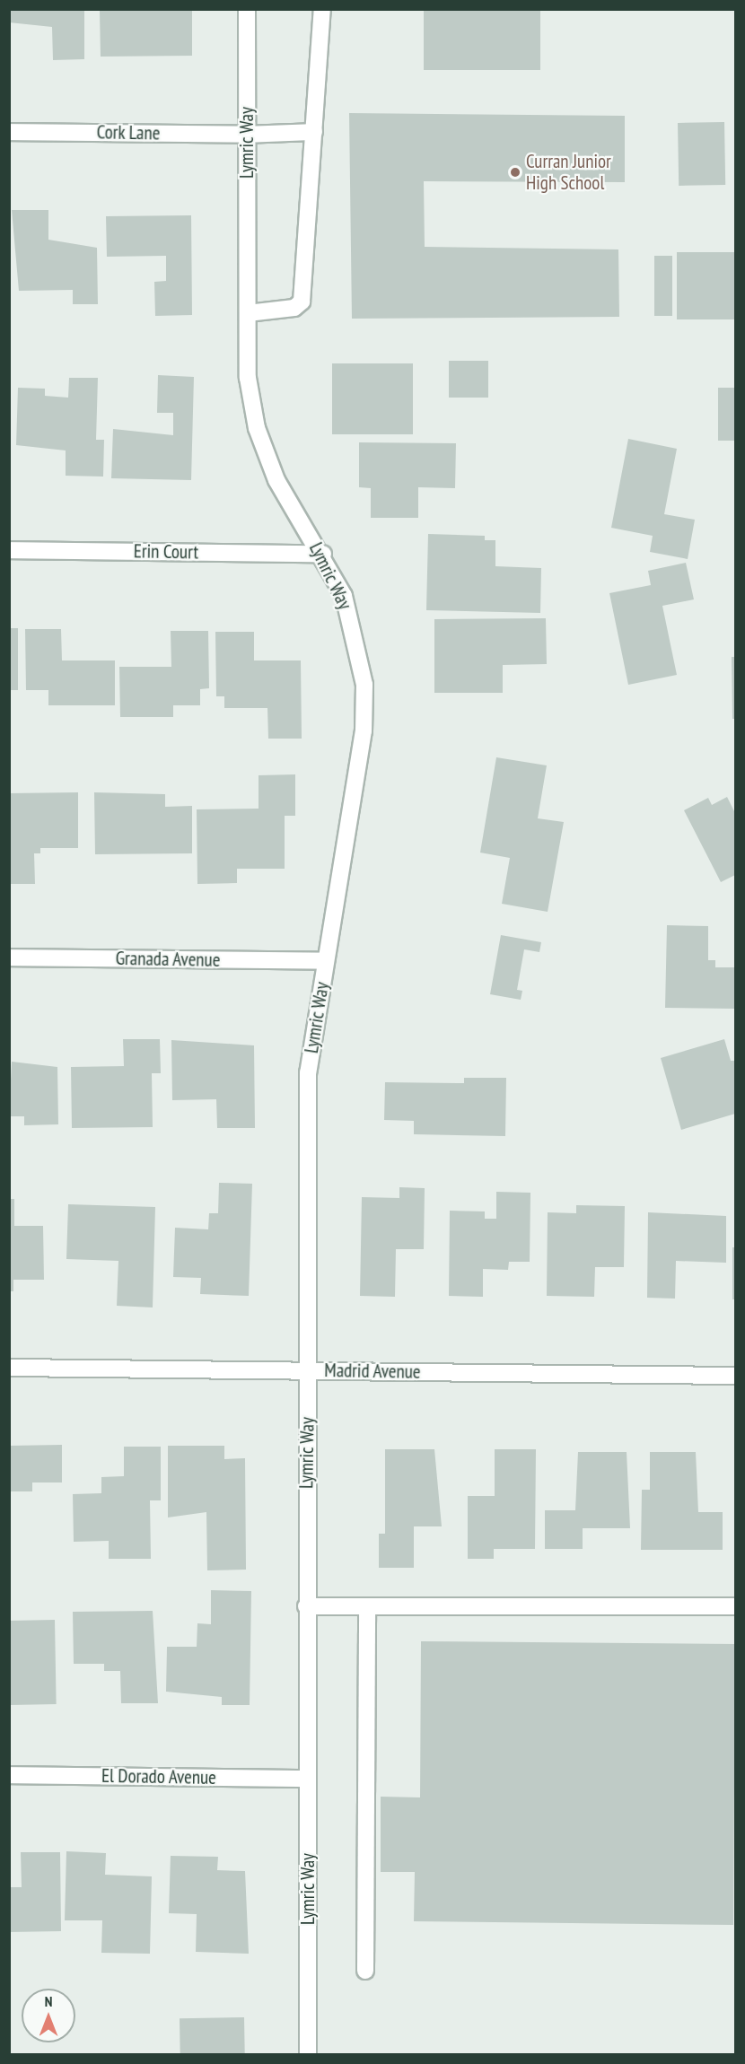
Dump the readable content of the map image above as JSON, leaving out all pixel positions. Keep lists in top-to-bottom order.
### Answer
{
  "streets": {
    "street": [
      "Cork Lane",
      "Lymric Way",
      "Erin Court",
      "Granada Avenue",
      "Madrid Avenue",
      "El Dorado Avenue"
    ]
  },
  "crossings": [
    ["Cork Lane", "Lymric Way"],
    ["Lymric Way", "Erin Court"],
    ["Lymric Way", "Granada Avenue"],
    ["Lymric Way", "Madrid Avenue"],
    ["Lymric Way", "El Dorado Avenue"]
  ],
  "places": ["Curran Junior High School"],
  "north": "top"
}
